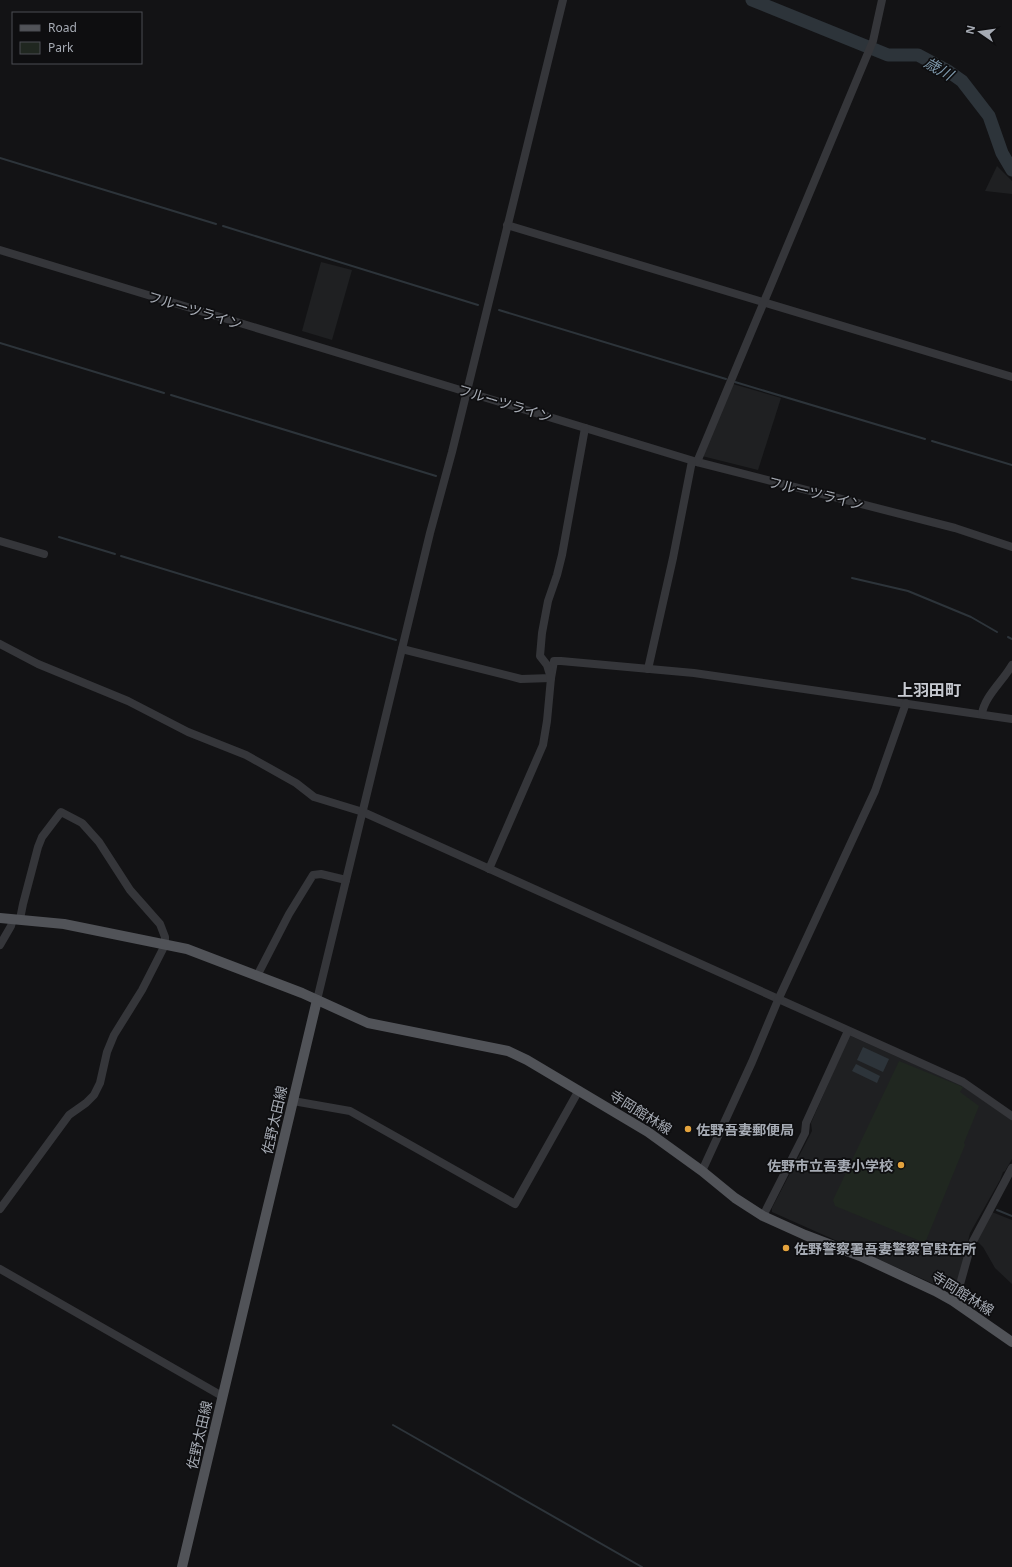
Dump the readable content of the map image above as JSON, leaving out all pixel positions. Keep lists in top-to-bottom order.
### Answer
{
  "streets": {
    "main road": ["寺岡館林線", "佐野太田線"],
    "street": ["フルーツライン"]
  },
  "crossings": [
    ["寺岡館林線", "佐野太田線"]
  ],
  "districts": ["上羽田町"],
  "water": ["歳川"],
  "places": ["佐野吾妻郵便局", "佐野市立吾妻小学校", "佐野警察署吾妻警察官駐在所"],
  "legend": ["Road", "Park"],
  "north": "left"
}
